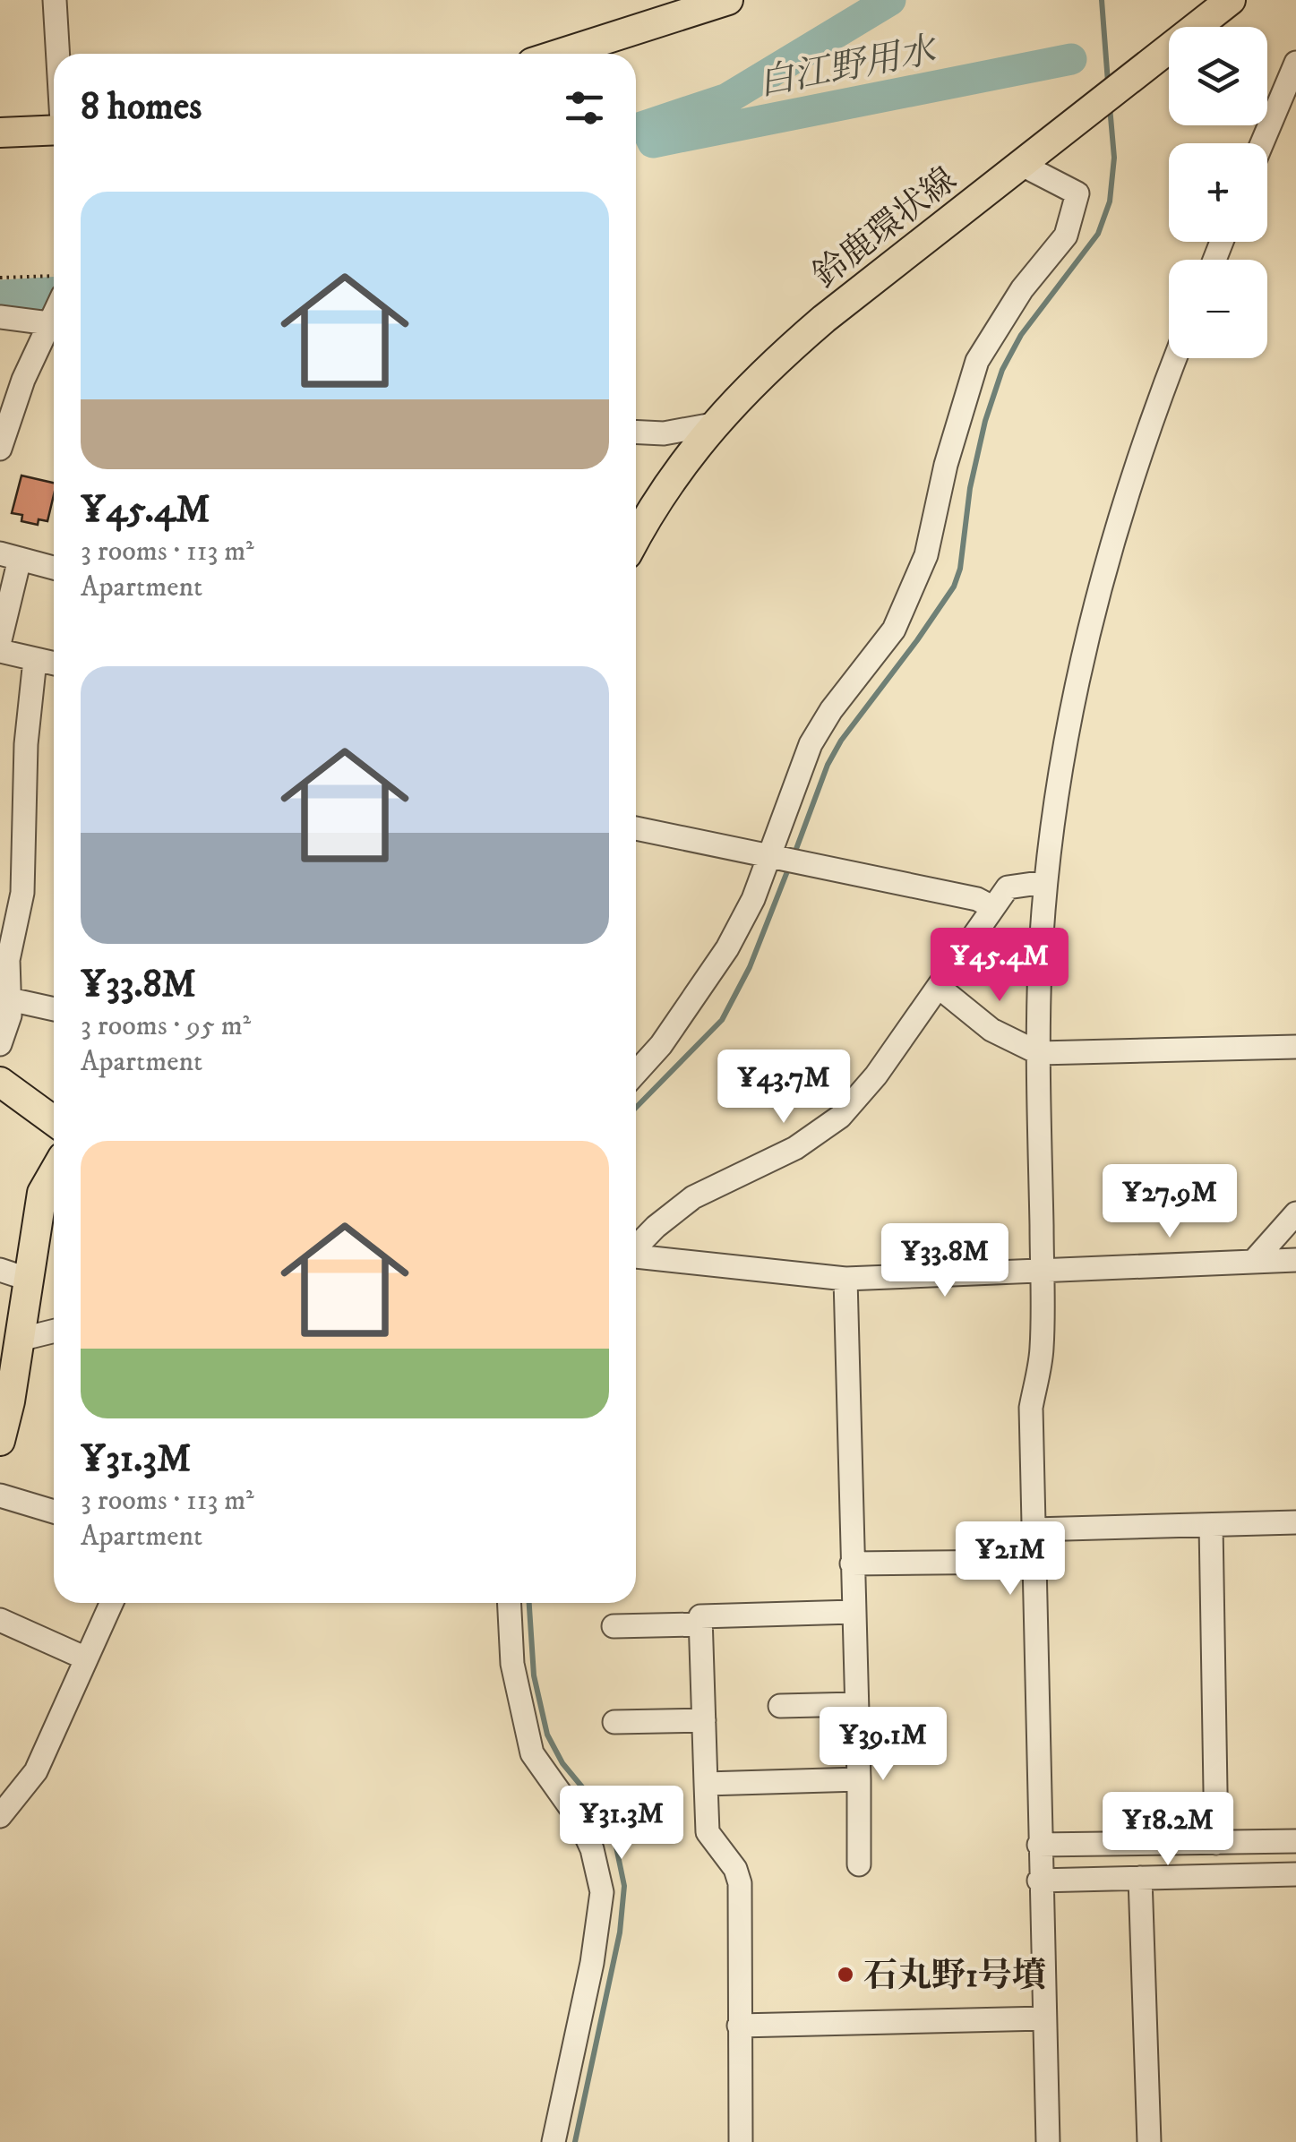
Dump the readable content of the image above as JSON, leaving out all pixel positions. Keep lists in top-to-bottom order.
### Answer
{
  "streets": {
    "main road": ["鈴鹿環状線"]
  },
  "water": ["白江野用水"],
  "places": ["石丸野1号墳"],
  "page": {
    "map_buttons": ["+", "−"],
    "heading": "8 homes",
    "list": [
      {
        "name": "¥45.4M",
        "note": "3 rooms · 113 m² · Apartment"
      },
      {
        "name": "¥33.8M",
        "note": "3 rooms · 95 m² · Apartment"
      },
      {
        "name": "¥31.3M",
        "note": "3 rooms · 113 m² · Apartment"
      }
    ],
    "price": [
      "¥45.4M",
      "¥43.7M",
      "¥27.9M",
      "¥33.8M",
      "¥21M",
      "¥39.1M",
      "¥31.3M",
      "¥18.2M"
    ]
  }
}
